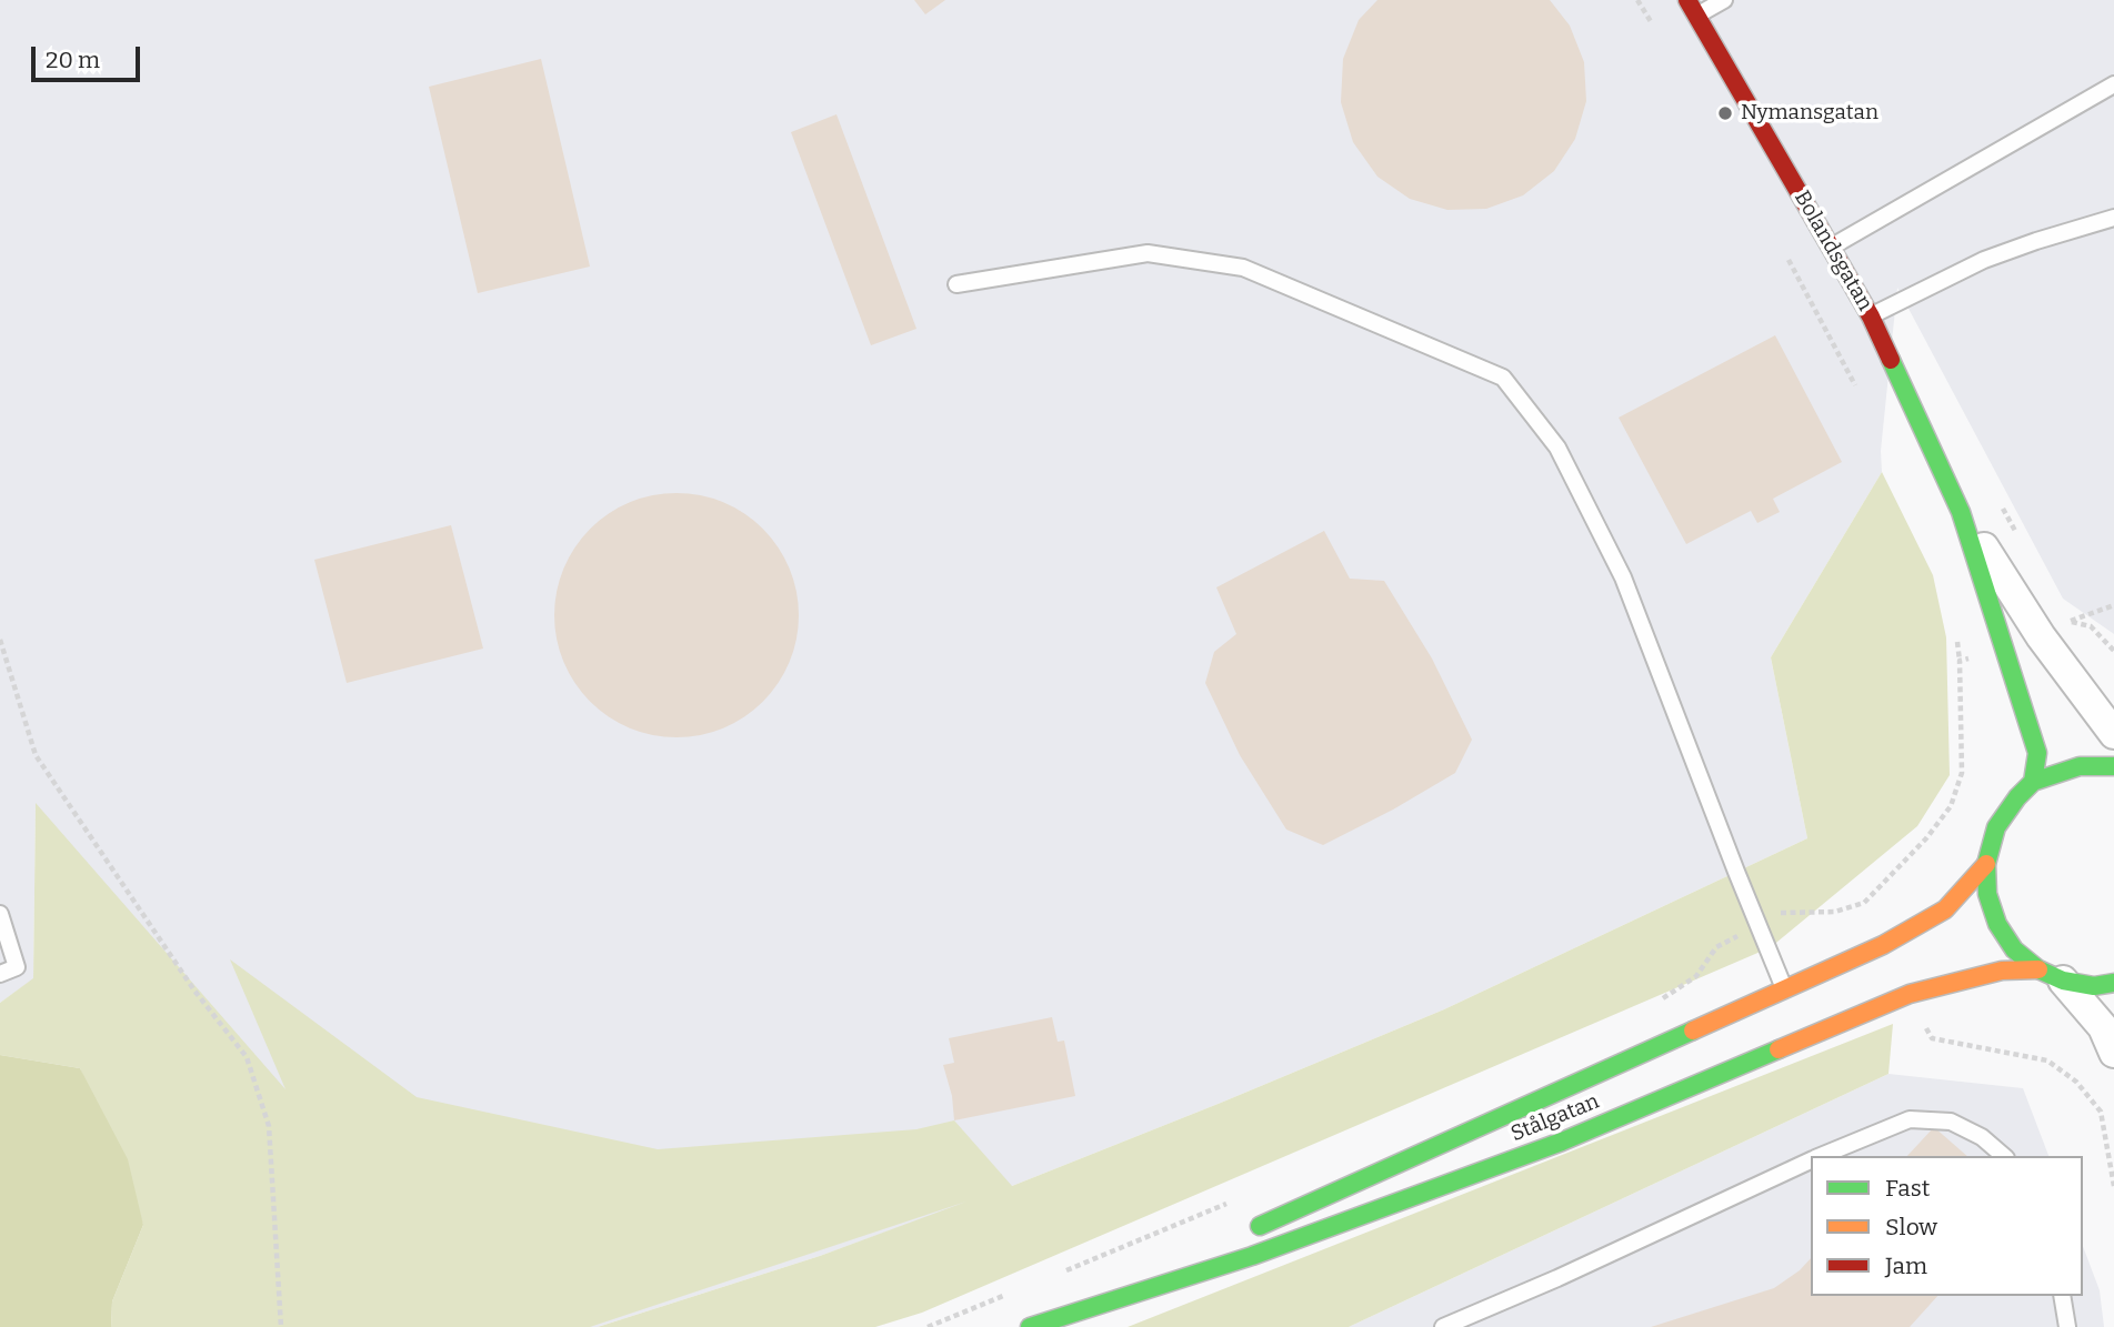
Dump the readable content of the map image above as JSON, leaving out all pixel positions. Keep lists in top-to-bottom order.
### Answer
{
  "streets": {
    "main road": ["Bolandsgatan", "Stålgatan"]
  },
  "places": ["Nymansgatan"],
  "legend": ["Fast", "Slow", "Jam"],
  "scale_bar": "20 m"
}
